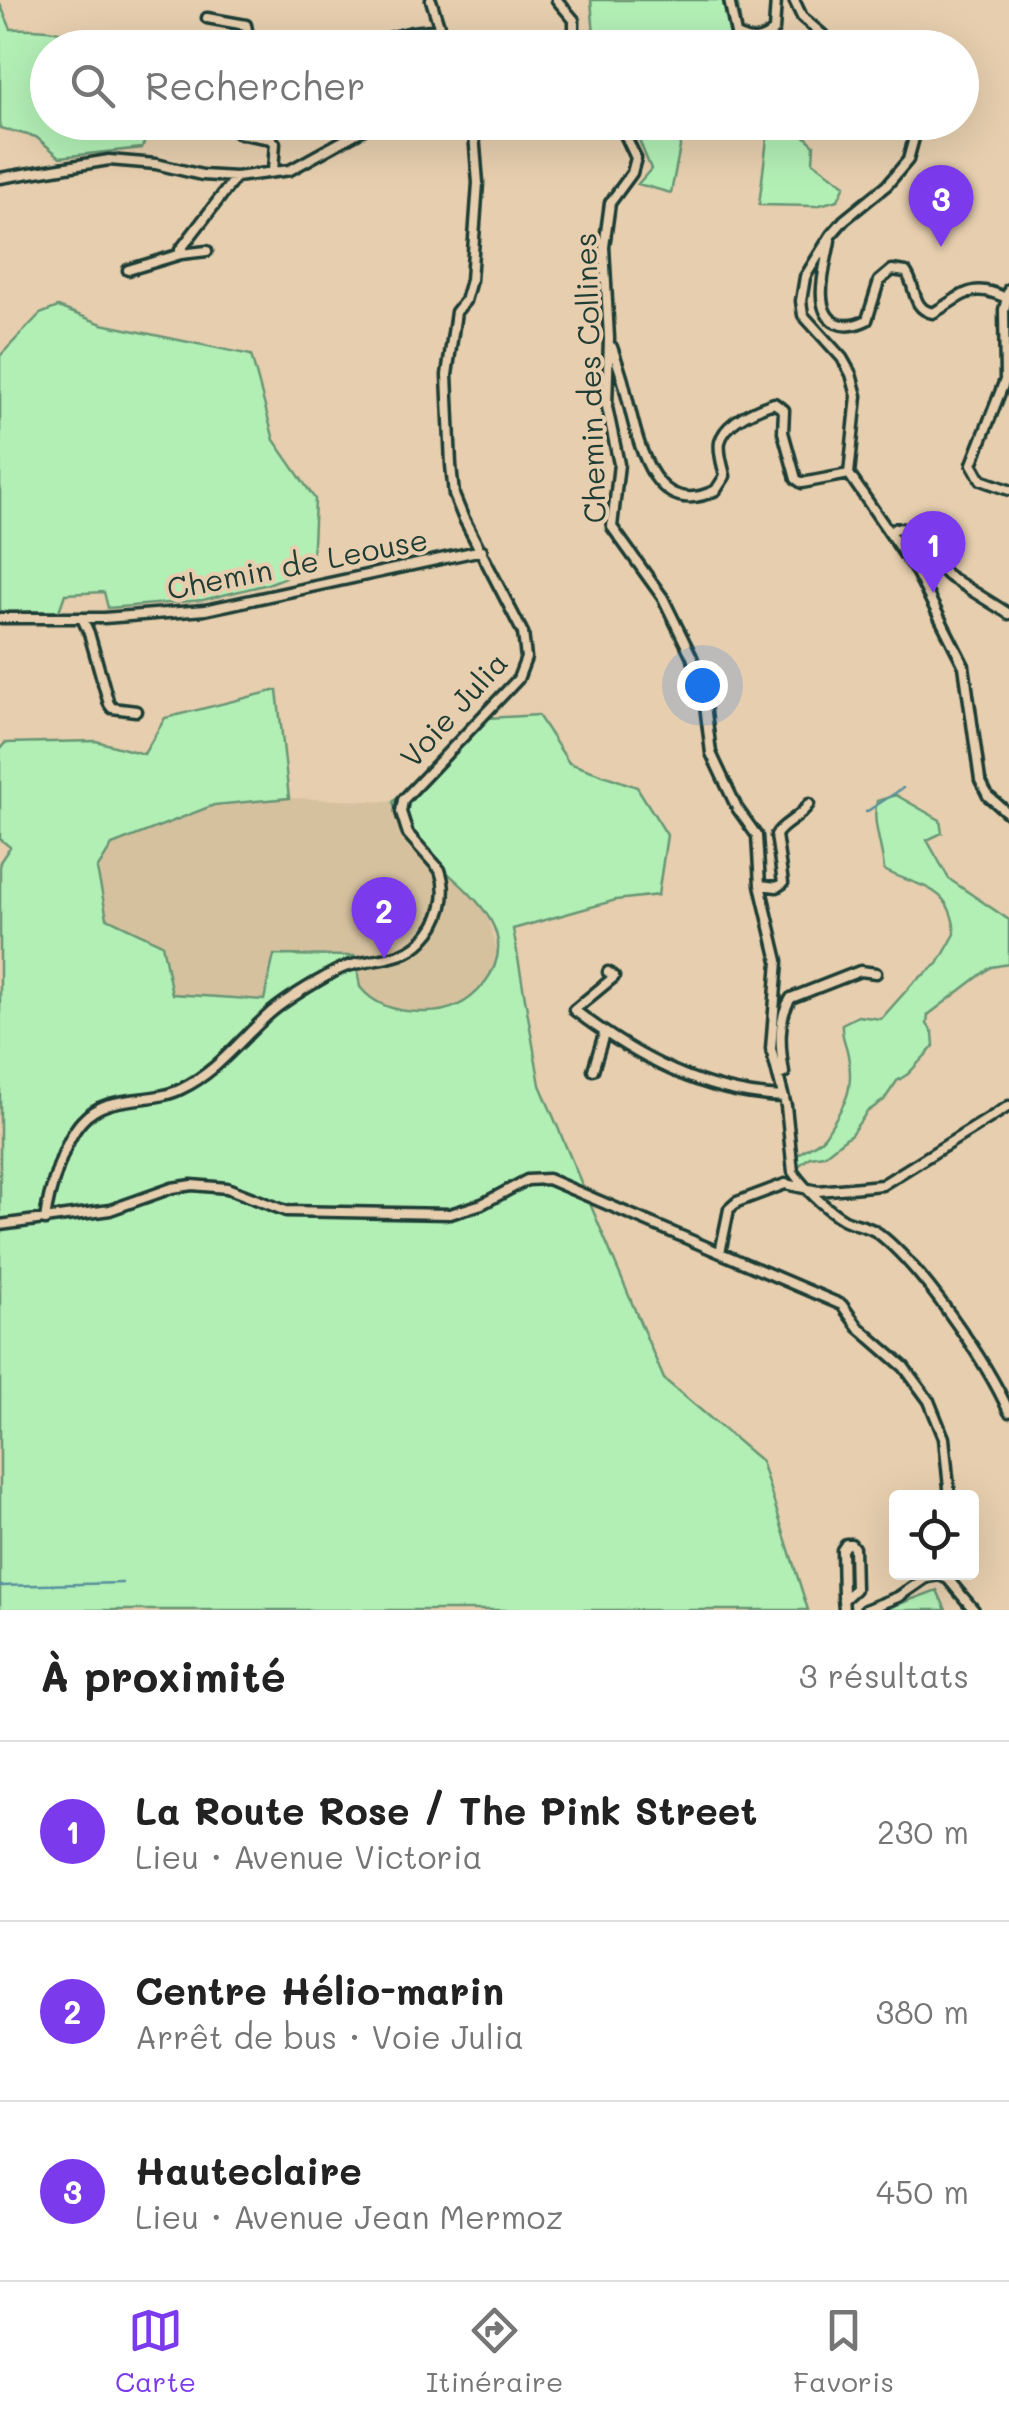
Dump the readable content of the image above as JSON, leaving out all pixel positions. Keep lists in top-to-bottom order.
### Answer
{
  "streets": {
    "street": ["Chemin des Collines", "Chemin de Leouse", "Voie Julia"]
  },
  "crossings": [
    ["Chemin de Leouse", "Voie Julia"]
  ],
  "page": {
    "search": "Rechercher",
    "pins": ["3", "1", "2"],
    "heading": ["À proximité", "3 résultats"],
    "list": [
      {
        "mark": "1",
        "name": "La Route Rose / The Pink Street",
        "note": "Lieu · Avenue Victoria",
        "value": "230 m"
      },
      {
        "mark": "2",
        "name": "Centre Hélio-marin",
        "note": "Arrêt de bus · Voie Julia",
        "value": "380 m"
      },
      {
        "mark": "3",
        "name": "Hauteclaire",
        "note": "Lieu · Avenue Jean Mermoz",
        "value": "450 m"
      }
    ],
    "nav": ["Carte", "Itinéraire", "Favoris"]
  }
}
